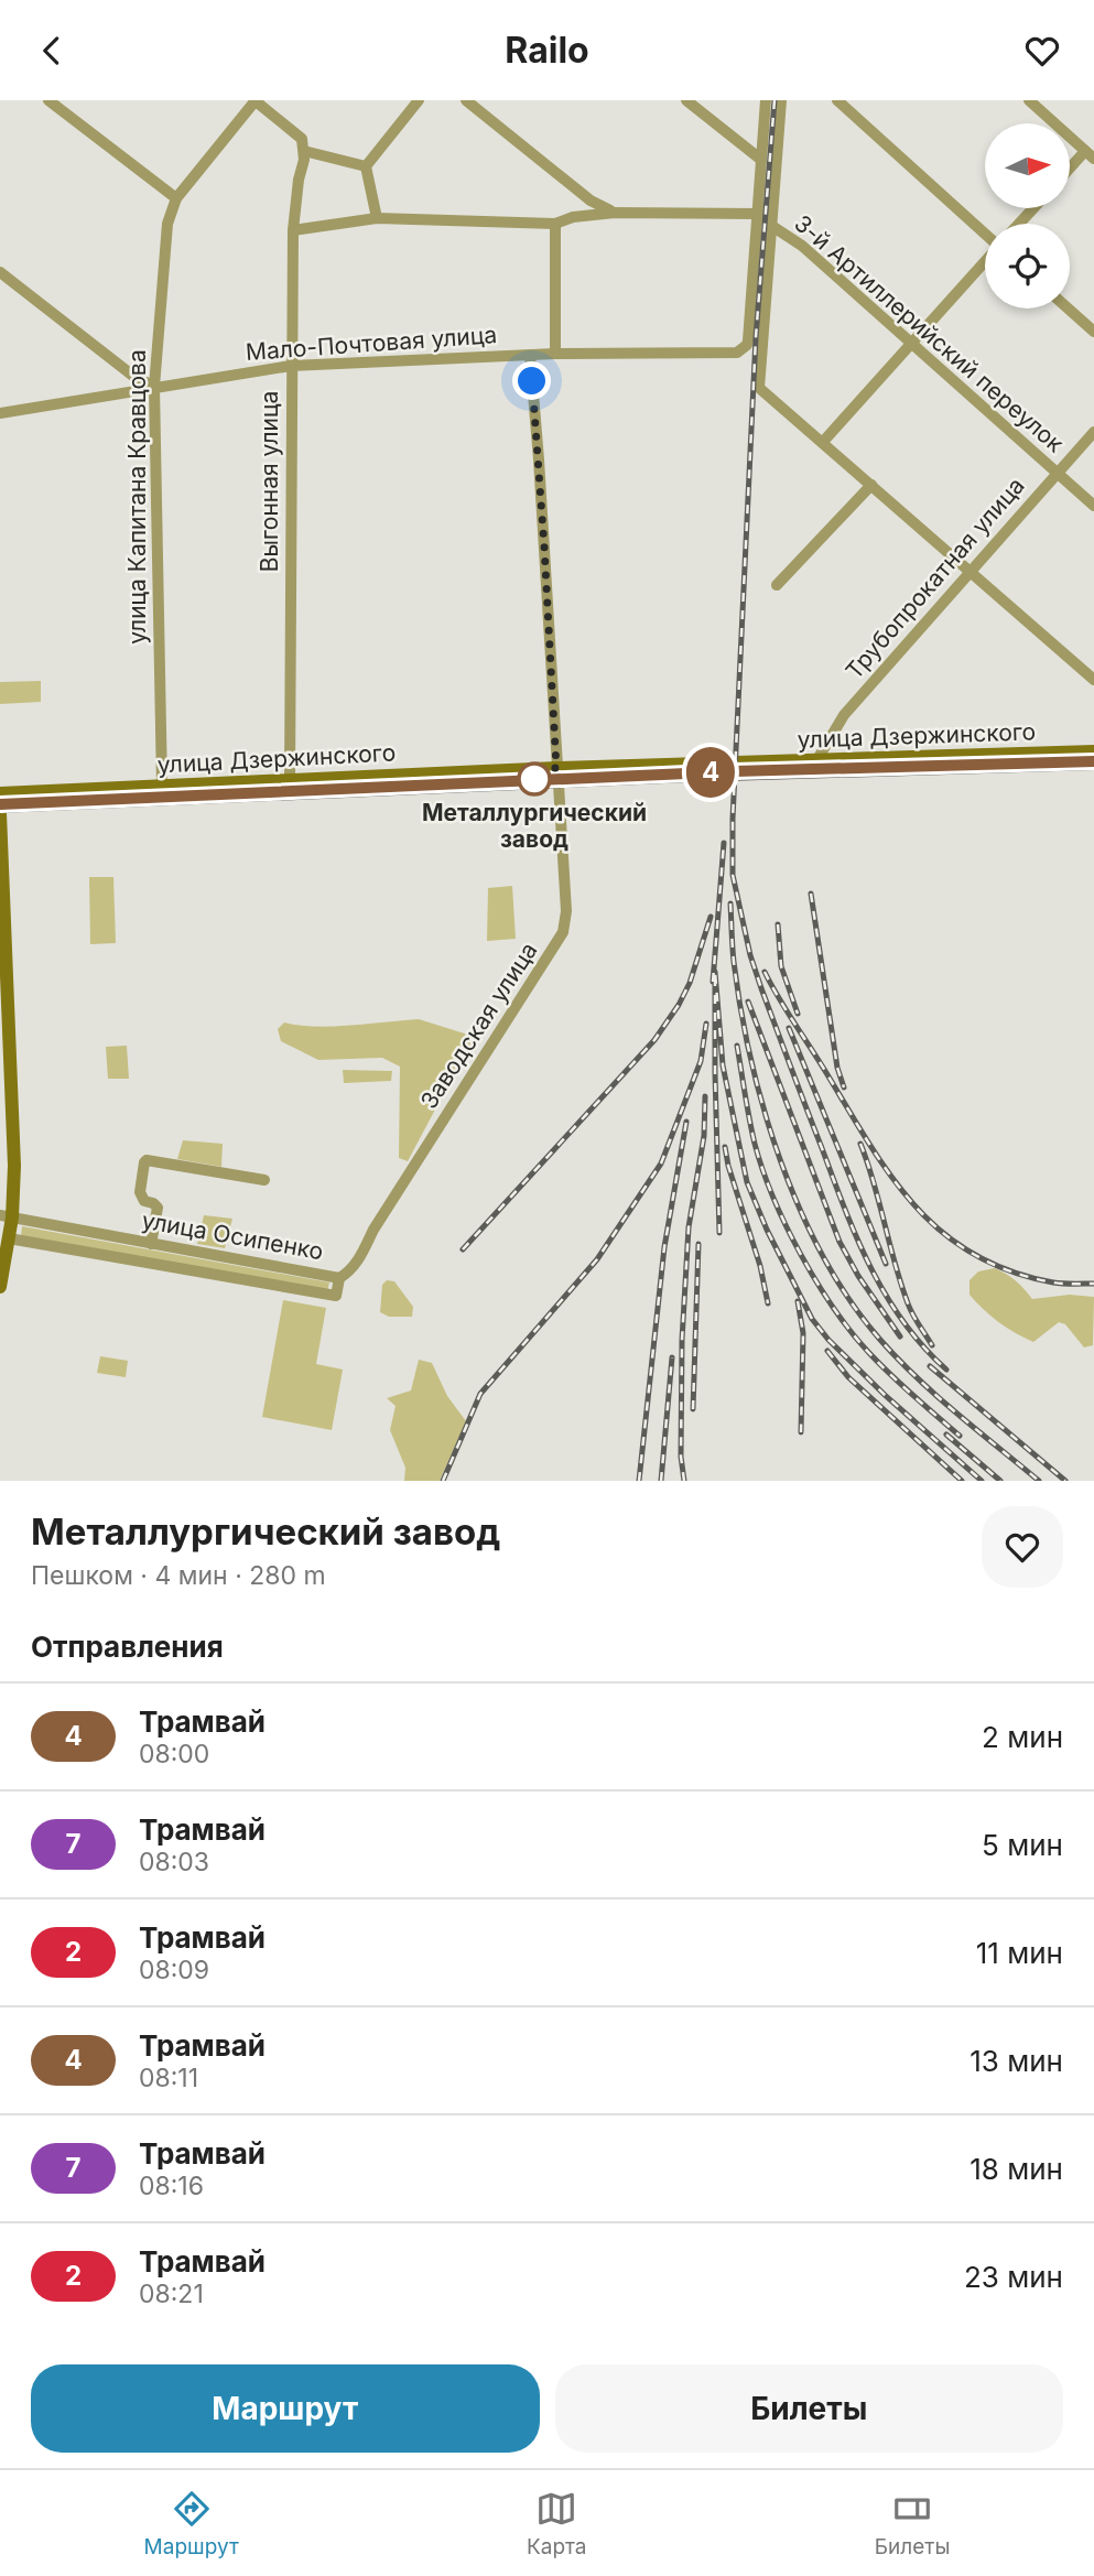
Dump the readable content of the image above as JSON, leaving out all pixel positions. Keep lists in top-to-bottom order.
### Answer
{
  "streets": {
    "main road": ["улица Дзержинского"],
    "street": [
      "3-й Артиллерийский переулок",
      "Мало-Почтовая улица",
      "Выгонная улица",
      "улица Капитана Кравцова",
      "Трубопрокатная улица",
      "Заводская улица",
      "улица Осипенко"
    ]
  },
  "crossings": [
    ["3-й Артиллерийский переулок", "Мало-Почтовая улица"],
    ["3-й Артиллерийский переулок", "Выгонная улица"],
    ["3-й Артиллерийский переулок", "Трубопрокатная улица"],
    ["Мало-Почтовая улица", "Выгонная улица"],
    ["Мало-Почтовая улица", "улица Капитана Кравцова"],
    ["Выгонная улица", "улица Дзержинского"],
    ["улица Капитана Кравцова", "улица Дзержинского"],
    ["Трубопрокатная улица", "улица Дзержинского"],
    ["улица Дзержинского", "Заводская улица"],
    ["Заводская улица", "улица Осипенко"]
  ],
  "places": ["Металлургический завод"],
  "lines": ["tram line 4"],
  "north": "right",
  "page": {
    "header": "Railo",
    "on_map": "4",
    "heading": [
      ["Металлургический завод", "Пешком · 4 мин · 280 m"],
      "Отправления"
    ],
    "list": [
      {
        "mark": "4",
        "name": "Трамвай",
        "note": "08:00",
        "value": "2 мин"
      },
      {
        "mark": "7",
        "name": "Трамвай",
        "note": "08:03",
        "value": "5 мин"
      },
      {
        "mark": "2",
        "name": "Трамвай",
        "note": "08:09",
        "value": "11 мин"
      },
      {
        "mark": "4",
        "name": "Трамвай",
        "note": "08:11",
        "value": "13 мин"
      },
      {
        "mark": "7",
        "name": "Трамвай",
        "note": "08:16",
        "value": "18 мин"
      },
      {
        "mark": "2",
        "name": "Трамвай",
        "note": "08:21",
        "value": "23 мин"
      }
    ],
    "buttons": ["Маршрут", "Билеты"],
    "tabs": ["Маршрут", "Карта", "Билеты"]
  }
}
